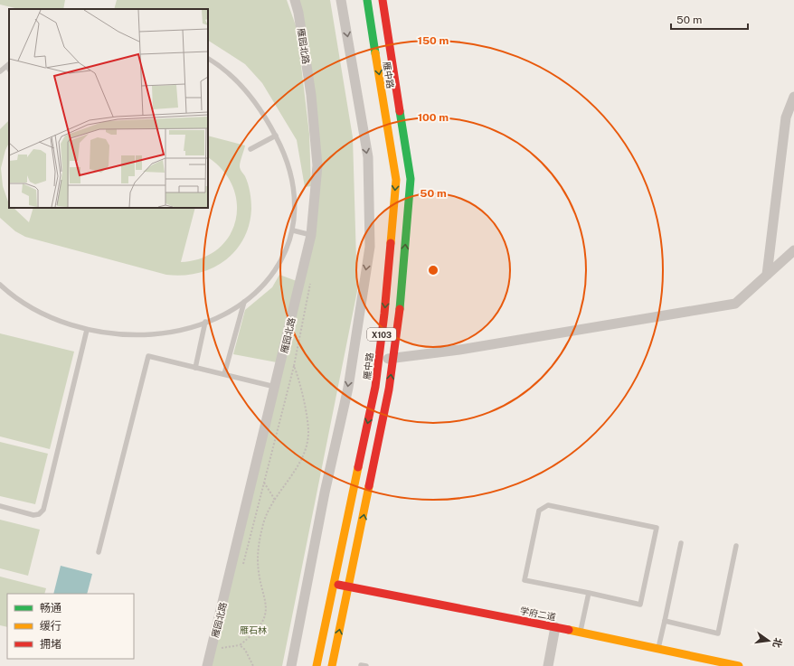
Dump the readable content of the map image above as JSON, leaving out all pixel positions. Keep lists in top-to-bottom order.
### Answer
{
  "streets": {
    "main road": ["雁中路", "X103", "学府二道"],
    "street": ["雁园北路"]
  },
  "crossings": [
    ["雁中路", "学府二道"]
  ],
  "parks": ["雁石林"],
  "legend": ["畅通", "缓行", "拥堵"],
  "scale_bar": "50 m",
  "north": "right",
  "rings": ["150 m", "100 m", "50 m"]
}
